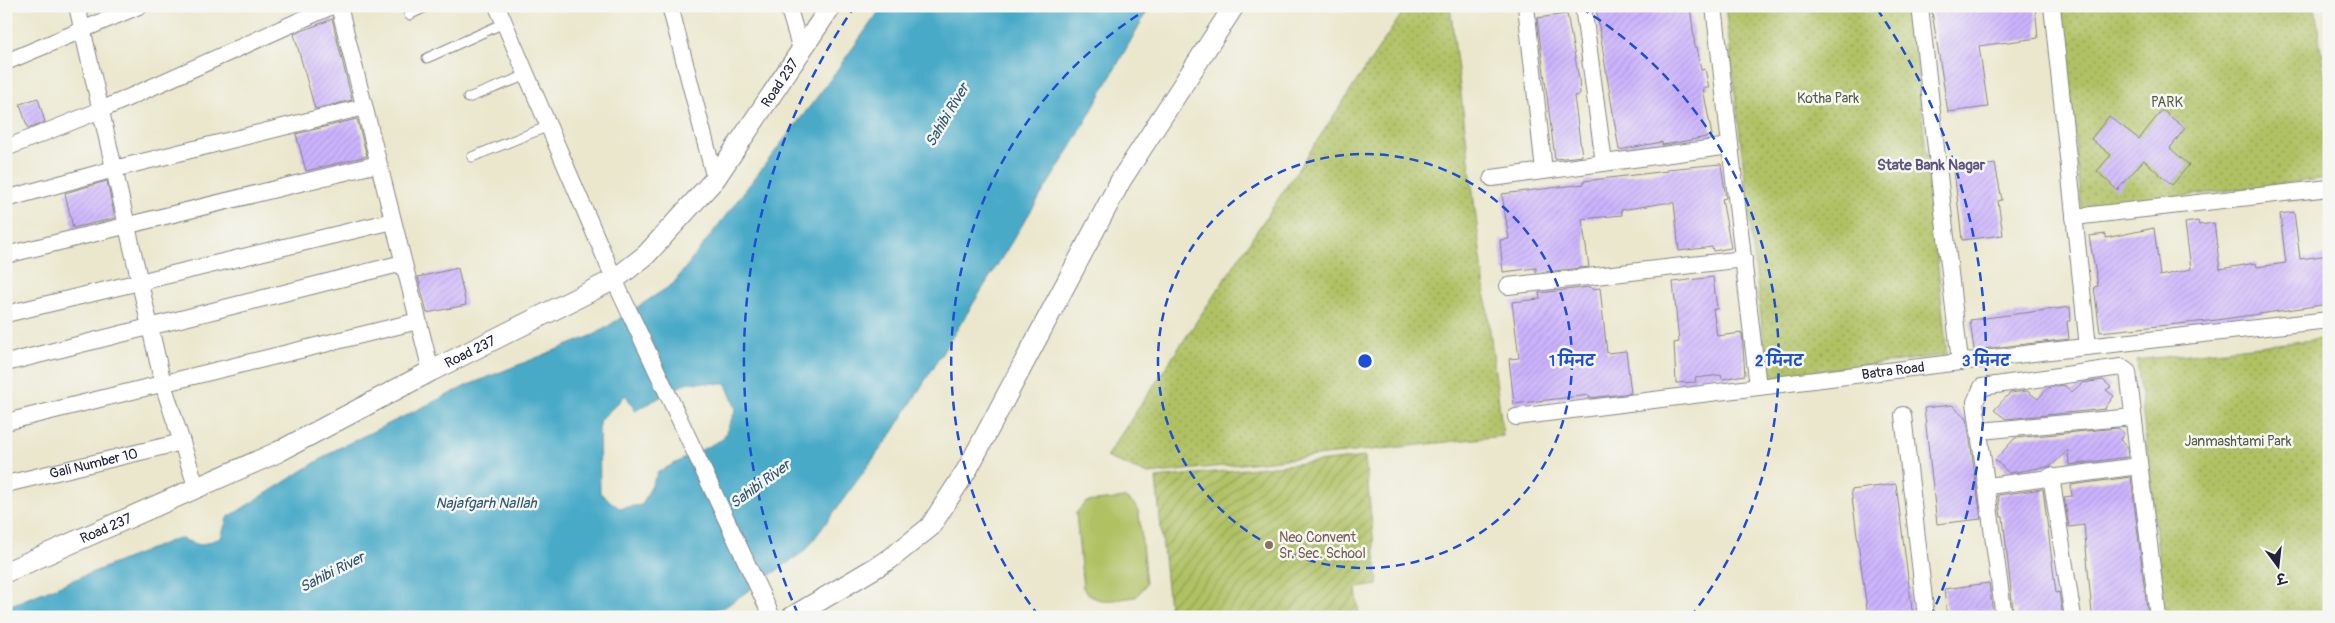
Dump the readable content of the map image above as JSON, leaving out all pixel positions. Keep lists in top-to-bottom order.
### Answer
{
  "streets": {
    "street": ["Road 237", "Batra Road", "Gali Number 10"]
  },
  "districts": ["State Bank Nagar"],
  "water": ["Sahibi River", "Najafgarh Nallah"],
  "parks": ["Kotha Park", "PARK", "Janmashtami Park"],
  "places": ["Neo Convent Sr. Sec. School"],
  "north": "bottom",
  "rings": ["1 मिनट", "2 मिनट", "3 मिनट"]
}
